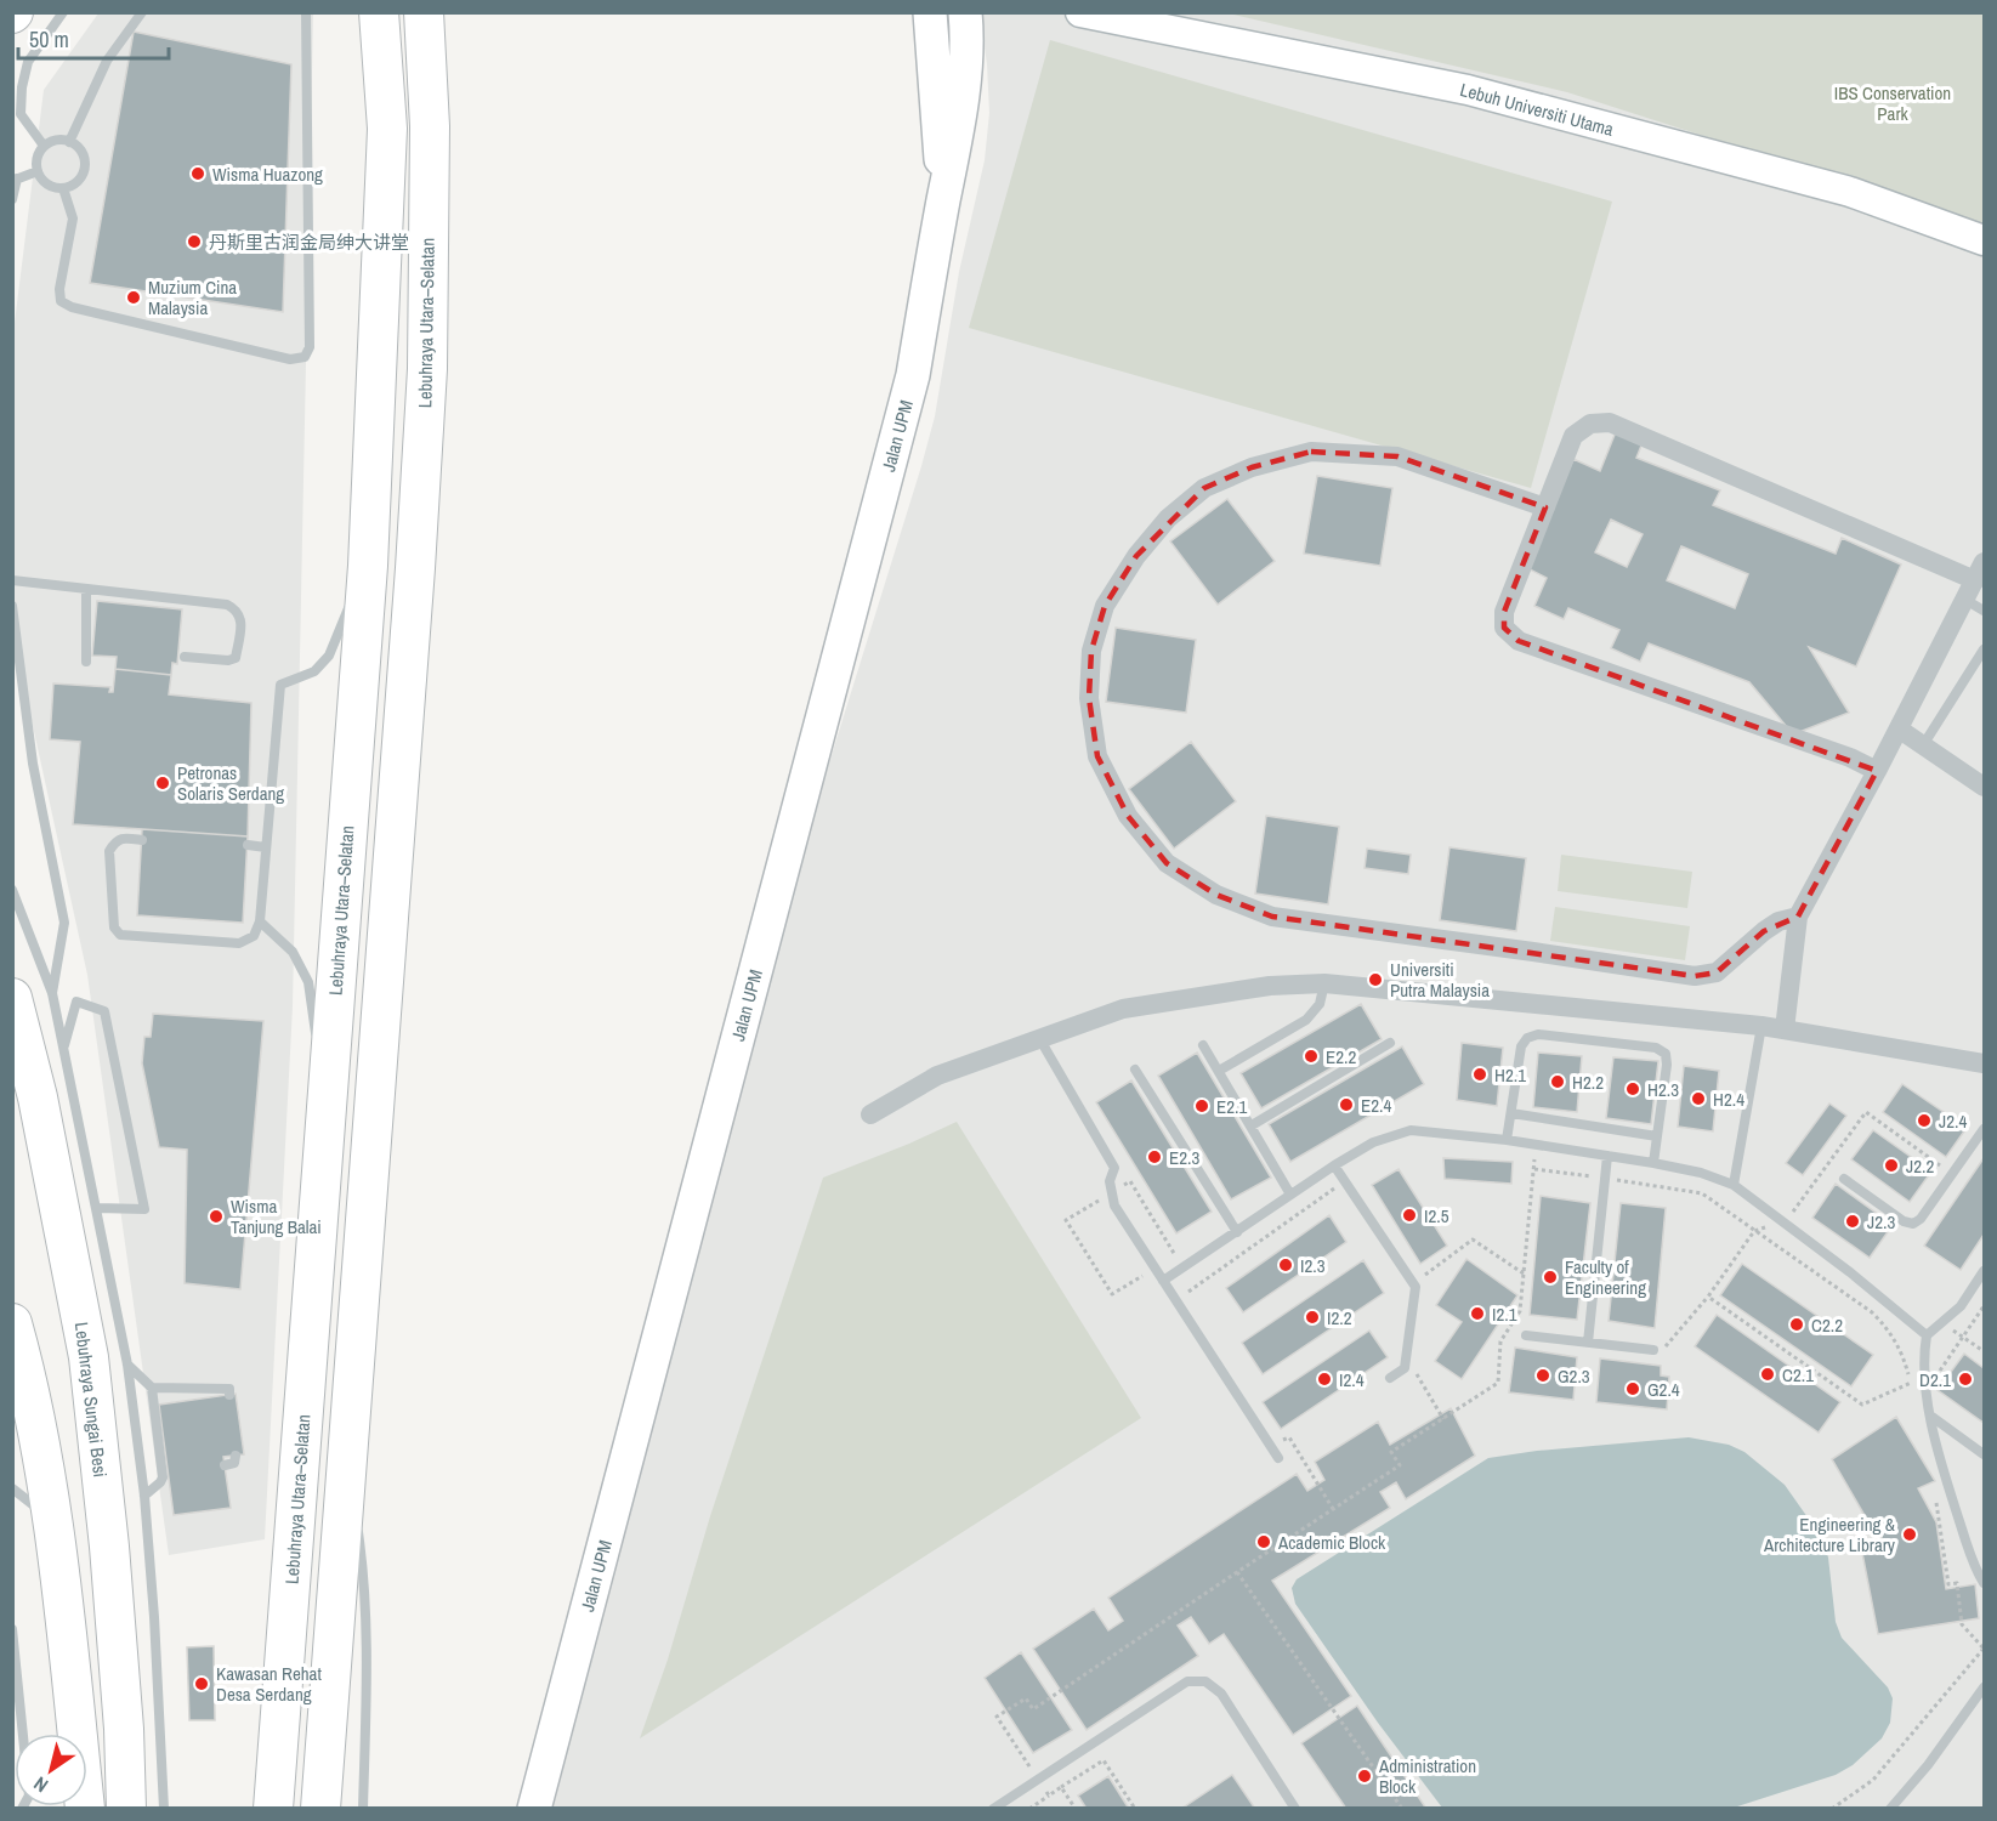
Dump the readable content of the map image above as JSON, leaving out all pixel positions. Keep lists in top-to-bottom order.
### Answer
{
  "streets": {
    "highway": ["Lebuhraya Utara–Selatan", "Lebuhraya Sungai Besi"],
    "main road": ["Lebuh Universiti Utama", "Jalan UPM"]
  },
  "parks": ["IBS Conservation Park"],
  "places": [
    "Wisma Huazong",
    "丹斯里古润金局绅大讲堂",
    "Muzium Cina Malaysia",
    "Petronas Solaris Serdang",
    "Universiti Putra Malaysia",
    "E2.2",
    "H2.1",
    "H2.2",
    "H2.3",
    "H2.4",
    "E2.4",
    "E2.1",
    "J2.4",
    "E2.3",
    "J2.2",
    "I2.5",
    "Wisma Tanjung Balai",
    "J2.3",
    "I2.3",
    "Faculty of Engineering",
    "I2.1",
    "I2.2",
    "C2.2",
    "C2.1",
    "G2.3",
    "I2.4",
    "D2.1",
    "G2.4",
    "Engineering & Architecture Library",
    "Academic Block",
    "Kawasan Rehat Desa Serdang",
    "Administration Block"
  ],
  "scale_bar": "50 m",
  "north": "bottom left"
}
